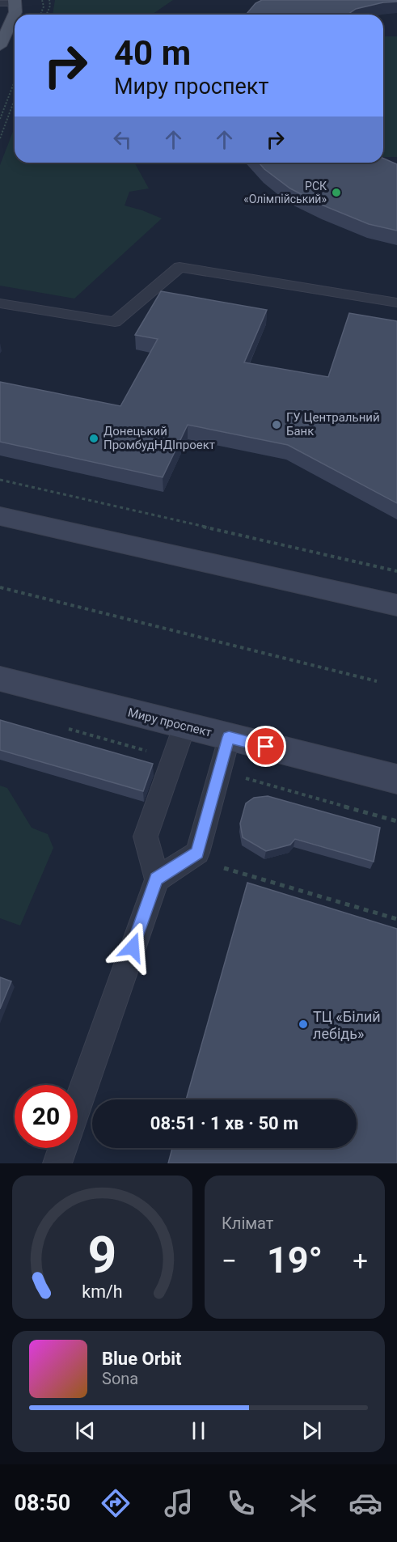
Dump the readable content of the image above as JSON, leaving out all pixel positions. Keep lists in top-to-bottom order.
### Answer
{
  "streets": {
    "main road": ["Миру проспект"]
  },
  "places": [
    "РСК «Олімпійський»",
    "ГУ Центральний Банк",
    "Донецький ПромбудНДІпроект",
    "ТЦ «Білий лебідь»"
  ],
  "page": {
    "turn": ["40 m", "Миру проспект"],
    "limit": "20",
    "trip": "08:51 · 1 хв · 50 m",
    "tile": "Клімат",
    "heat": ["−", "19°", "+"],
    "song": ["Blue Orbit", "Sona"],
    "tabs": "08:50",
    "gauge": ["9", "km/h"]
  }
}
